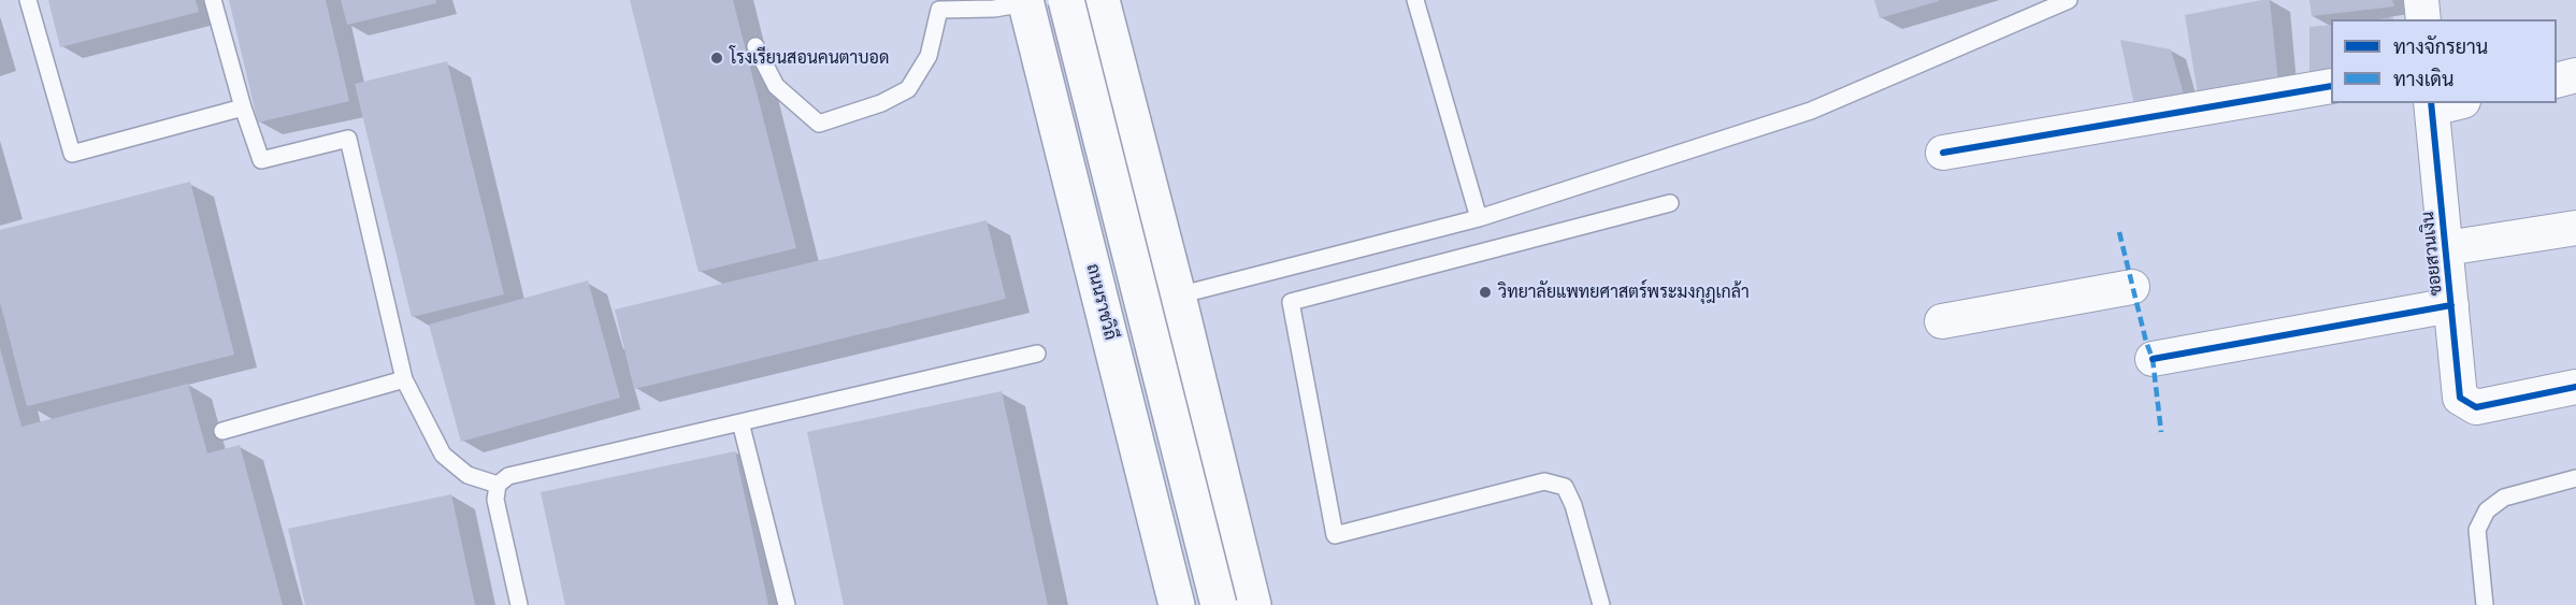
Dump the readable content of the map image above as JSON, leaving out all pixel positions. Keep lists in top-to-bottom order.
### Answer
{
  "streets": {
    "main road": ["ถนนราชวิถี"],
    "street": ["ซอยสวนเงิน"]
  },
  "places": ["โรงเรียนสอนคนตาบอด", "วิทยาลัยแพทยศาสตร์พระมงกุฎเกล้า"],
  "legend": ["ทางจักรยาน", "ทางเดิน"]
}
